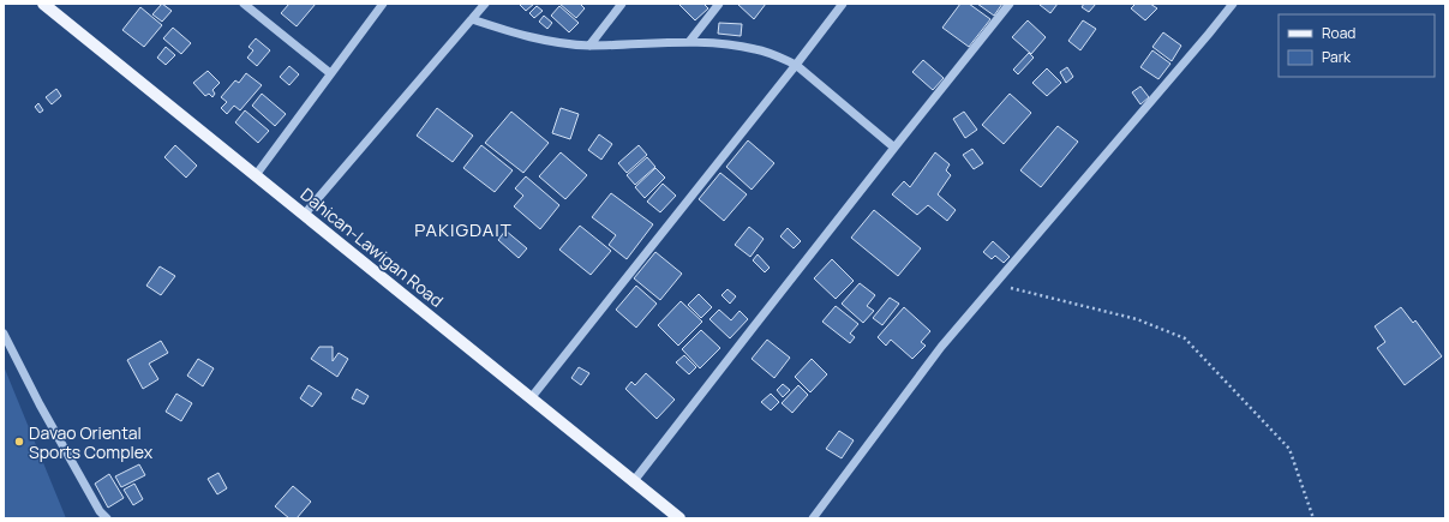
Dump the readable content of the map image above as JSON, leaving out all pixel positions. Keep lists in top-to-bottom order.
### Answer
{
  "streets": {
    "main road": ["Dahican-Lawigan Road"]
  },
  "districts": ["PAKIGDAIT"],
  "places": ["Davao Oriental Sports Complex"],
  "legend": ["Road", "Park"]
}
